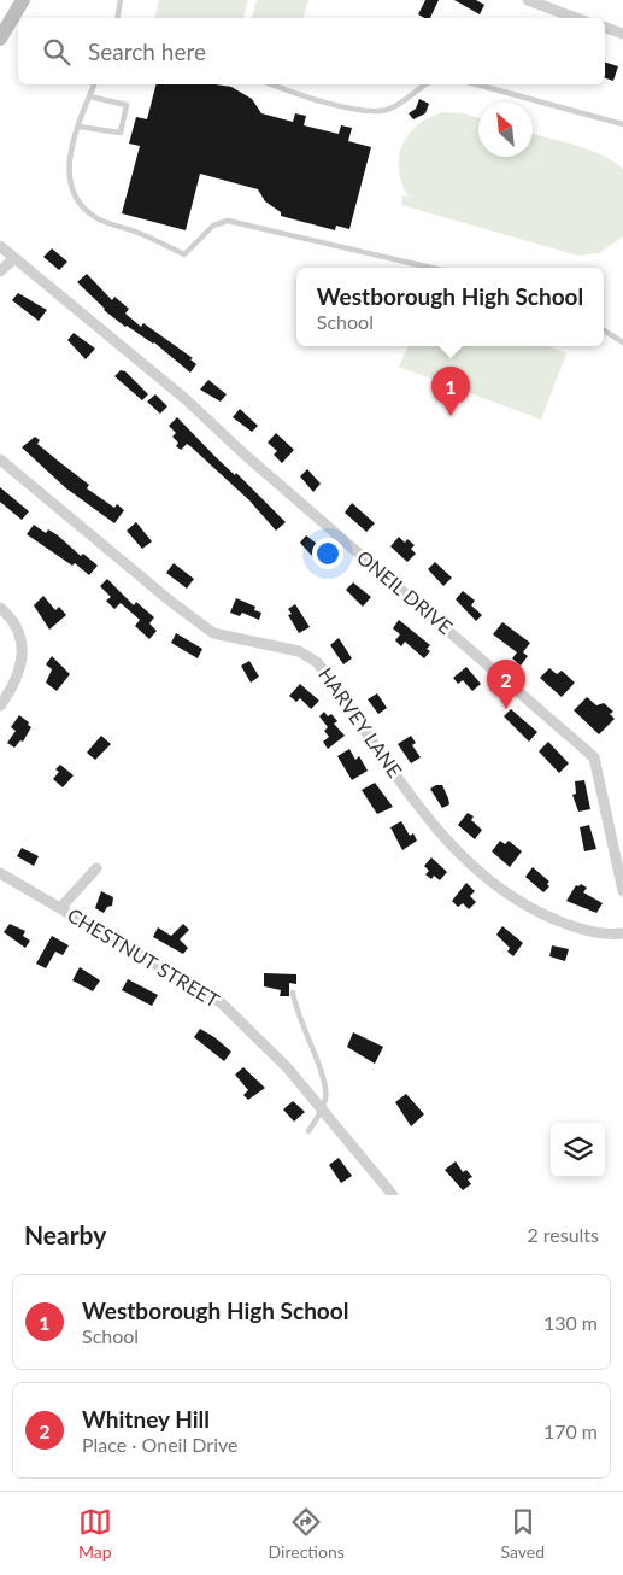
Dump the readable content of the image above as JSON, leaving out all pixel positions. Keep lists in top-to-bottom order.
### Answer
{
  "streets": {
    "street": ["ONEIL DRIVE", "HARVEY LANE", "CHESTNUT STREET"]
  },
  "north": "top left",
  "page": {
    "search": "Search here",
    "popup": ["Westborough High School", "School"],
    "pins": ["1", "2"],
    "heading": ["Nearby", "2 results"],
    "list": [
      {
        "mark": "1",
        "name": "Westborough High School",
        "note": "School",
        "value": "130 m"
      },
      {
        "mark": "2",
        "name": "Whitney Hill",
        "note": "Place · Oneil Drive",
        "value": "170 m"
      }
    ],
    "nav": ["Map", "Directions", "Saved"]
  }
}
